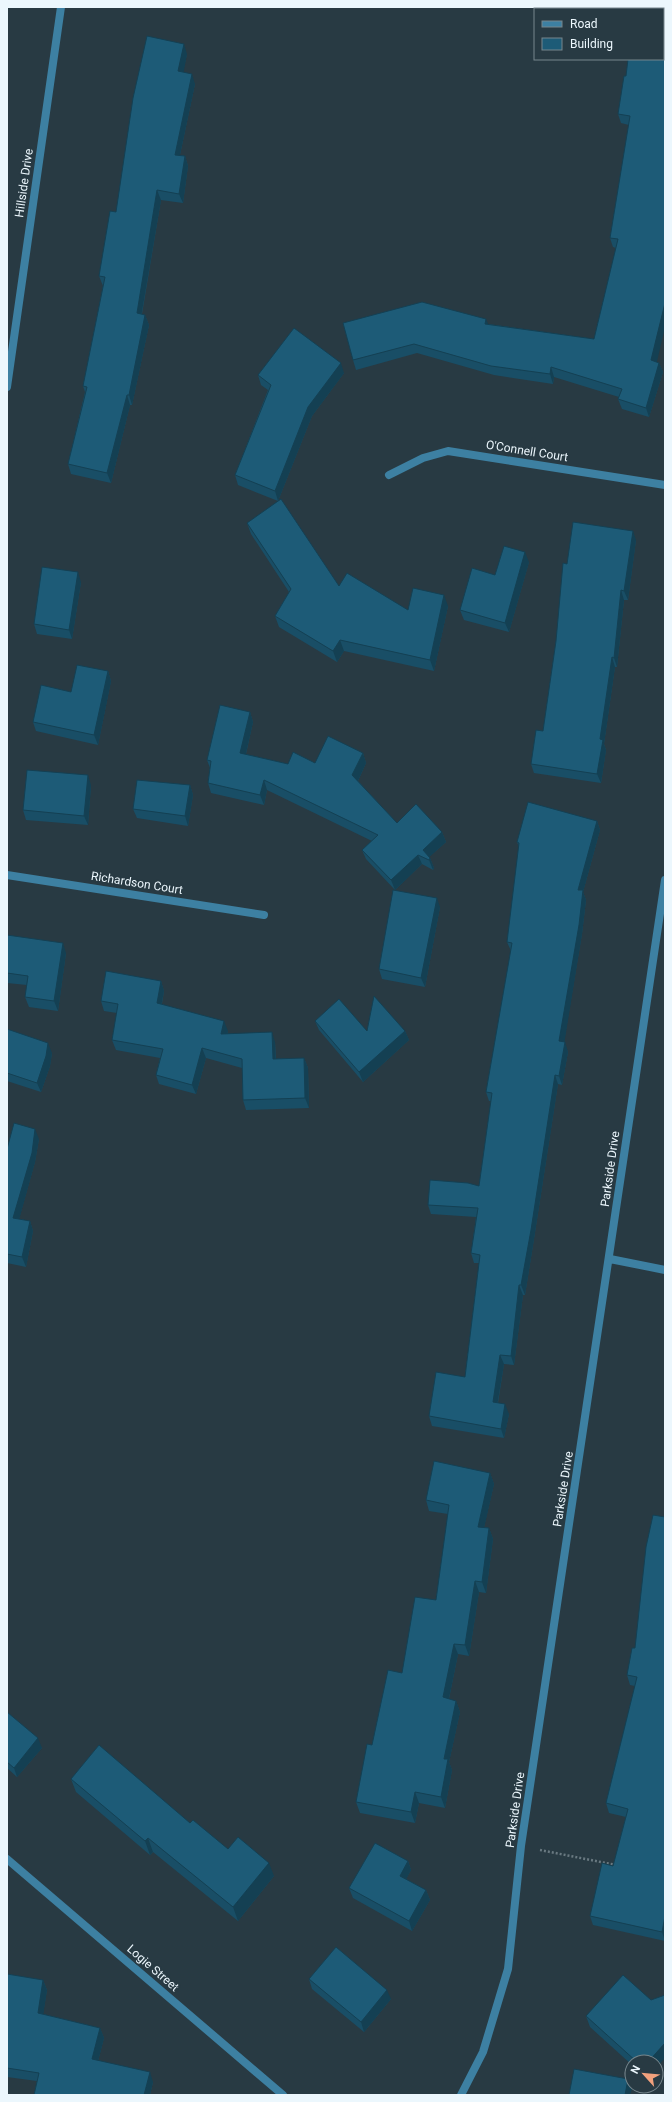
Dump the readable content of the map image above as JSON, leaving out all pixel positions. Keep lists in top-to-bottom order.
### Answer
{
  "streets": {
    "street": [
      "Hillside Drive",
      "O'Connell Court",
      "Richardson Court",
      "Parkside Drive",
      "Logie Street"
    ]
  },
  "legend": ["Road", "Building"],
  "north": "top left"
}
